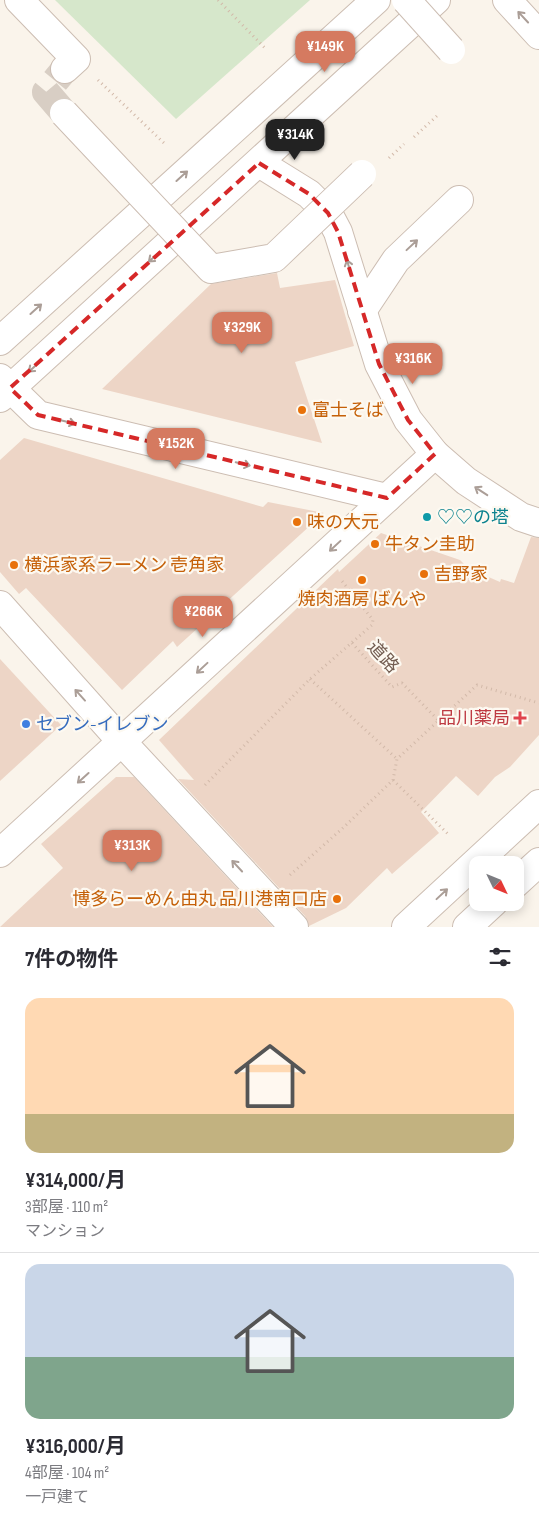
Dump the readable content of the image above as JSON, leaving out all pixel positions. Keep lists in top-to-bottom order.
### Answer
{
  "streets": {
    "path": ["道路"]
  },
  "places": {
    "other": [
      "富士そば",
      "♡♡の塔",
      "味の大元",
      "牛タン圭助",
      "横浜家系ラーメン 壱角家",
      "吉野家",
      "焼肉酒房 ばんや",
      "セブン-イレブン",
      "博多らーめん由丸 品川港南口店"
    ],
    "health": ["品川薬局"]
  },
  "north": "bottom right",
  "page": {
    "price": [
      "¥149K",
      "¥314K",
      "¥329K",
      "¥316K",
      "¥152K",
      "¥266K",
      "¥313K"
    ],
    "heading": "7件の物件",
    "list": [
      {
        "name": "¥314,000/月",
        "note": "3部屋 · 110 m² · マンション"
      },
      {
        "name": "¥316,000/月",
        "note": "4部屋 · 104 m² · 一戸建て"
      }
    ]
  }
}
